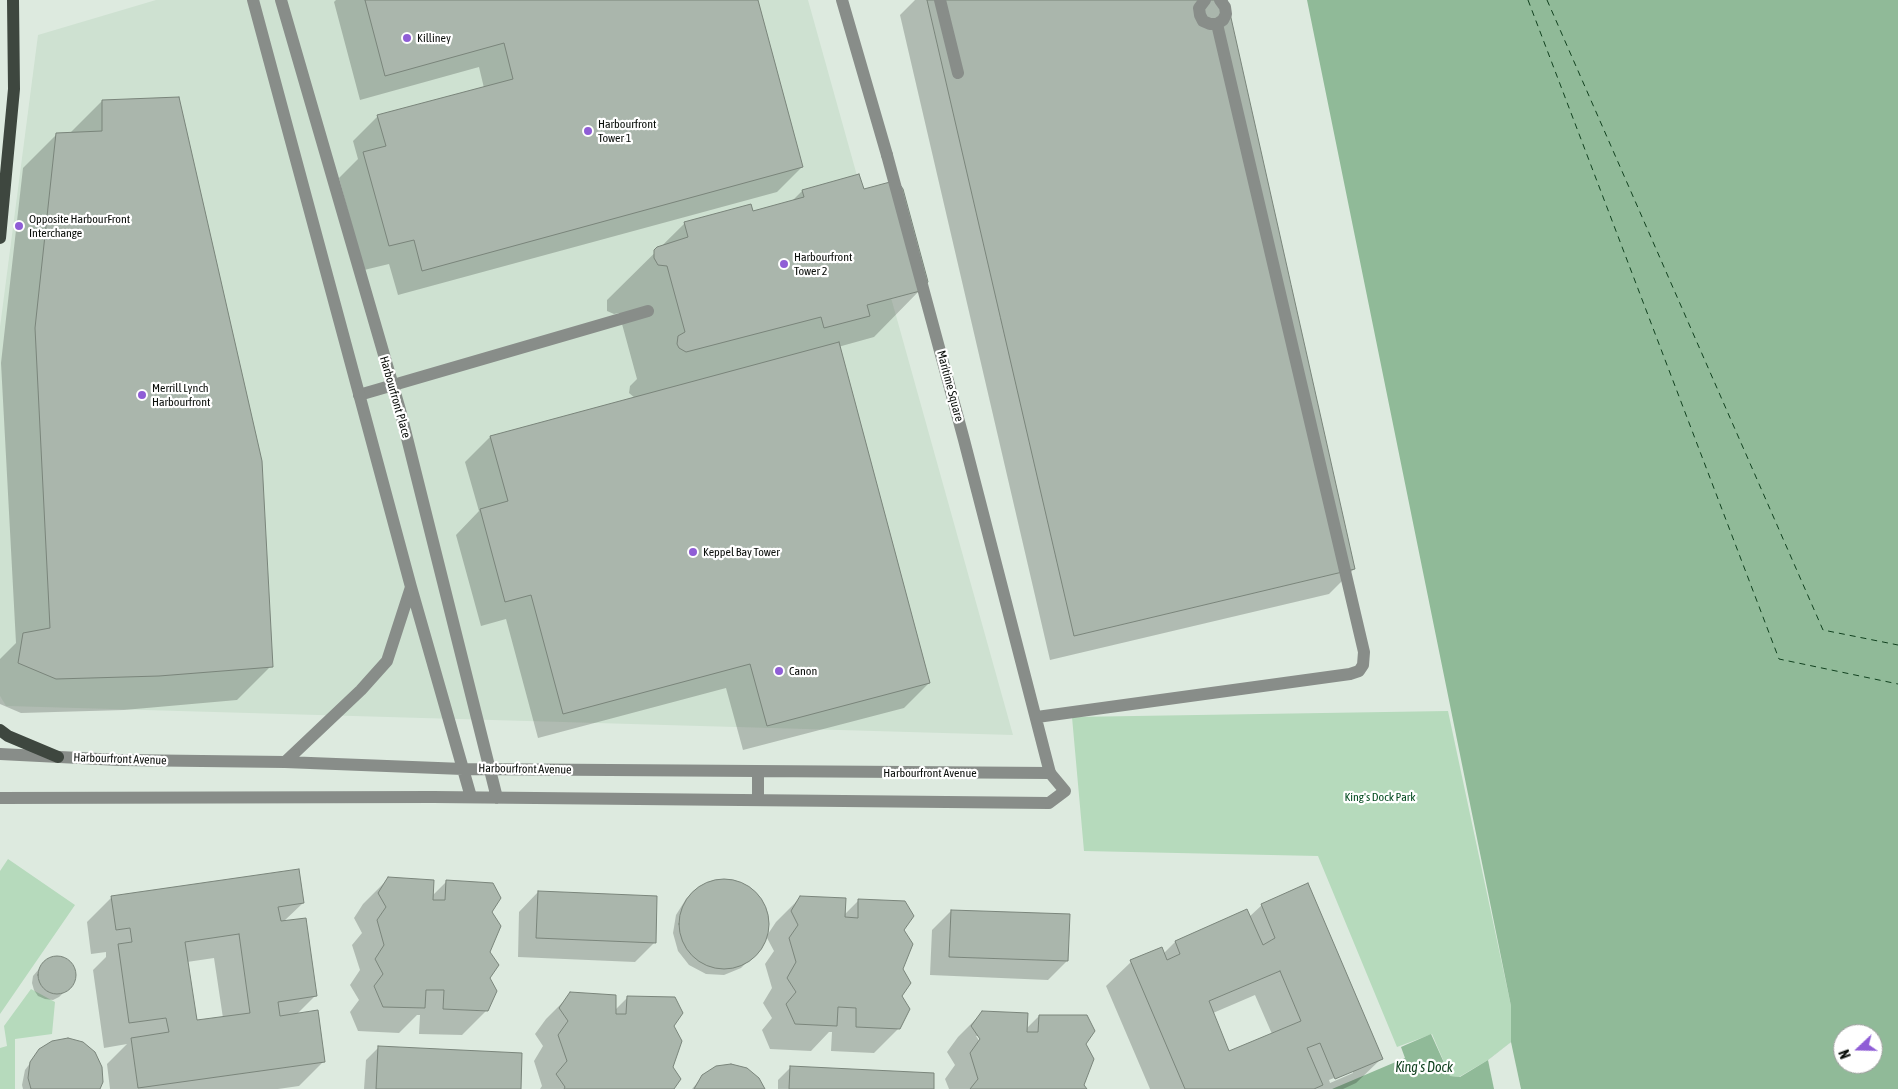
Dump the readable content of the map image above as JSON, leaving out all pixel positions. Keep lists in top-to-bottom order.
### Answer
{
  "streets": {
    "street": ["Maritime Square", "Harbourfront Place", "Harbourfront Avenue"]
  },
  "crossings": [
    ["Maritime Square", "Harbourfront Avenue"],
    ["Harbourfront Place", "Harbourfront Avenue"]
  ],
  "water": ["King's Dock"],
  "parks": ["King's Dock Park"],
  "places": [
    "Killiney",
    "Harbourfront Tower 1",
    "Opposite HarbourFront Interchange",
    "Harbourfront Tower 2",
    "Merrill Lynch Harbourfront",
    "Keppel Bay Tower",
    "Canon"
  ],
  "north": "left"
}
